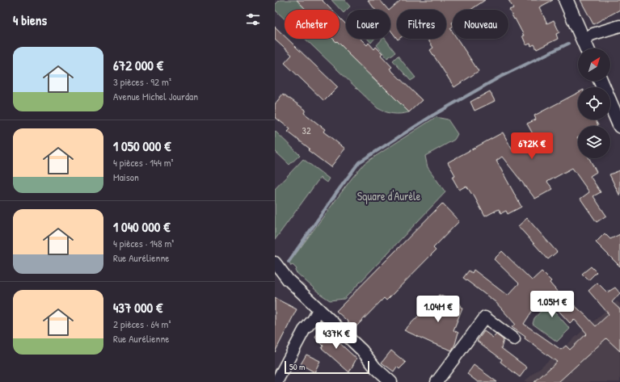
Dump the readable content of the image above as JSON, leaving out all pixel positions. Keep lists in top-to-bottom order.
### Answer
{
  "parks": ["Square d'Aurèle"],
  "house_numbers": ["32"],
  "scale_bar": "50 m",
  "north": "top right",
  "page": {
    "heading": "4 biens",
    "chip": [
      "Acheter",
      "Louer",
      "Filtres",
      "Nouveau"
    ],
    "list": [
      {
        "name": "672 000 €",
        "note": "3 pièces · 92 m² · Avenue Michel Jourdan"
      },
      {
        "name": "1 050 000 €",
        "note": "4 pièces · 144 m² · Maison"
      },
      {
        "name": "1 040 000 €",
        "note": "4 pièces · 148 m² · Rue Aurélienne"
      },
      {
        "name": "437 000 €",
        "note": "2 pièces · 64 m² · Rue Aurélienne"
      }
    ],
    "price": [
      "672K €",
      "1.05M €",
      "1.04M €",
      "437K €"
    ],
    "scale": "50 m"
  }
}
